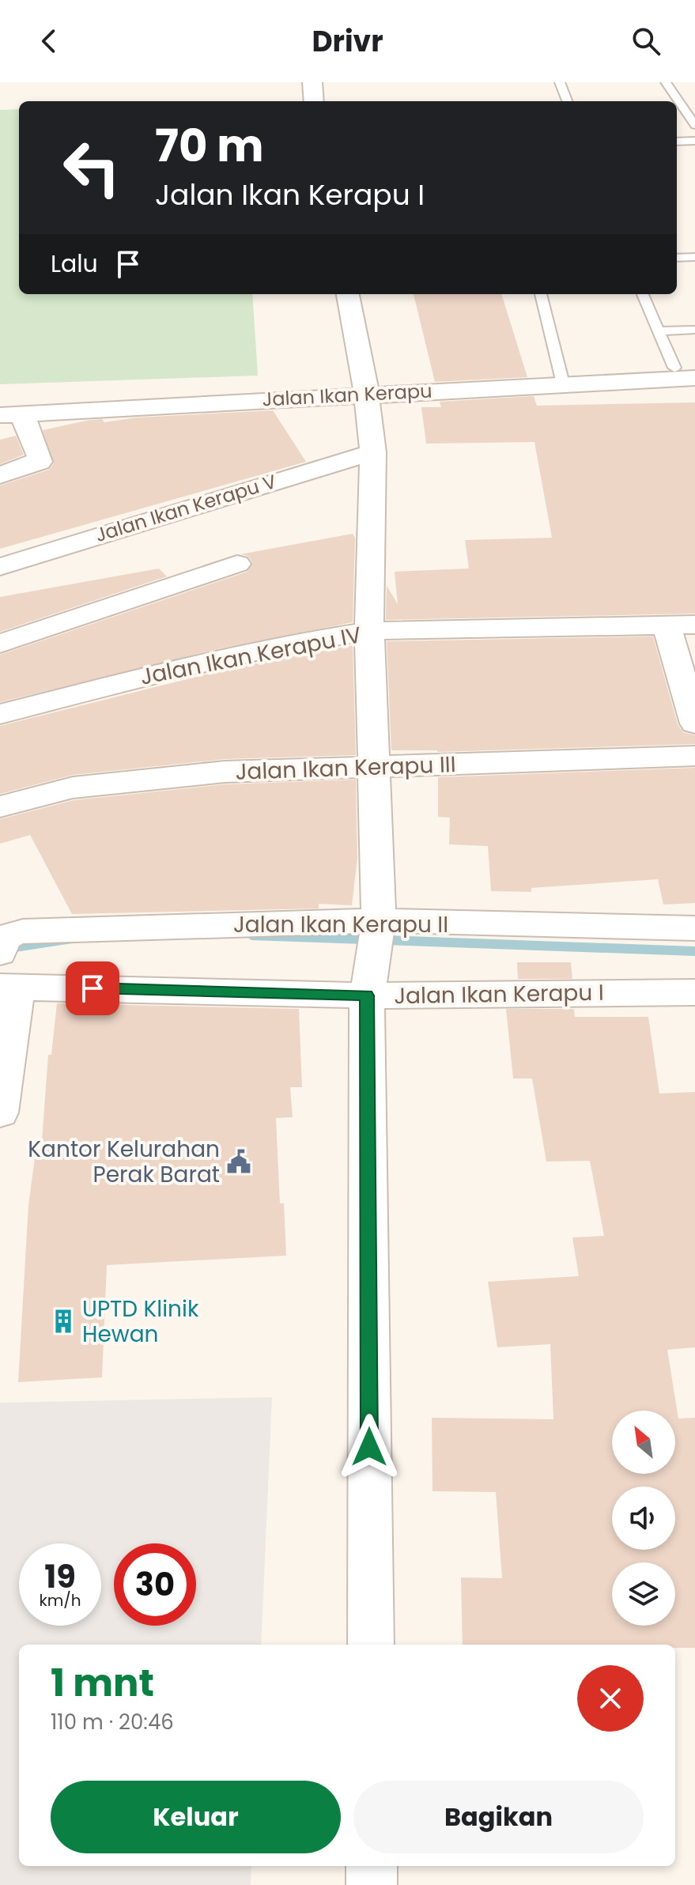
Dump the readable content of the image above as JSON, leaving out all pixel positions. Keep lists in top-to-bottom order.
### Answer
{
  "streets": {
    "street": [
      "Jalan Ikan Kerapu",
      "Jalan Ikan Kerapu V",
      "Jalan Ikan Kerapu IV",
      "Jalan Ikan Kerapu III",
      "Jalan Ikan Kerapu II",
      "Jalan Ikan Kerapu I"
    ]
  },
  "places": {
    "public building": ["Kantor Kelurahan Perak Barat"],
    "building": ["UPTD Klinik Hewan"]
  },
  "north": "top left",
  "page": {
    "header": "Drivr",
    "turn": ["70 m", "Jalan Ikan Kerapu I"],
    "then": "Lalu",
    "speed": "19 km/h",
    "limit": "30",
    "heading": ["1 mnt", "110 m · 20:46"],
    "buttons": ["Keluar", "Bagikan"]
  }
}
